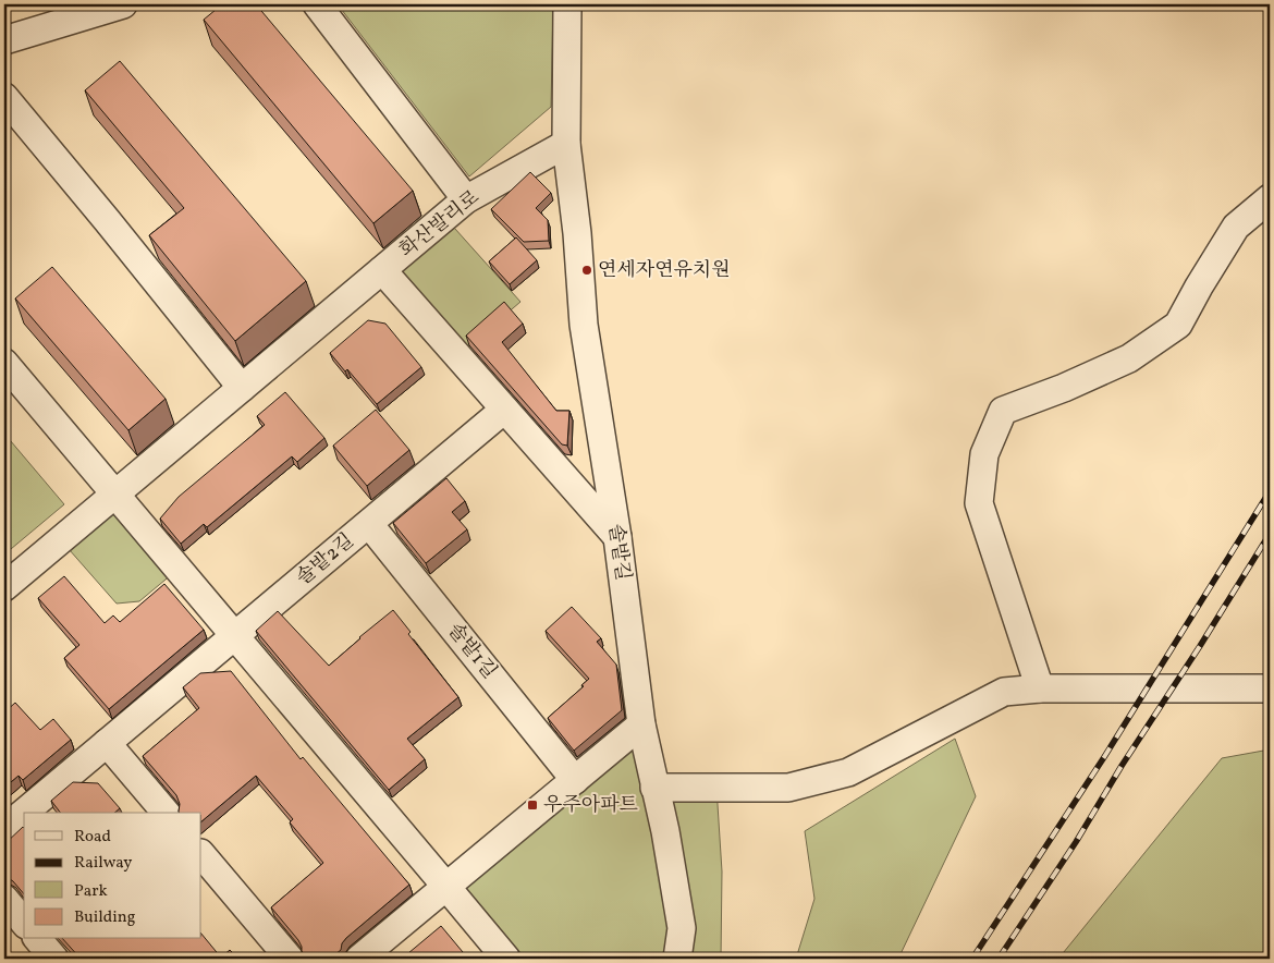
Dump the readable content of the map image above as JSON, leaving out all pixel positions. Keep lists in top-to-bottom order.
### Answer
{
  "streets": {
    "street": [
      "화산발리로",
      "솔밭길",
      "솔밭2길",
      "솔밭1길"
    ]
  },
  "crossings": [
    ["화산발리로", "솔밭길"],
    ["솔밭2길", "솔밭1길"]
  ],
  "places": {
    "other": ["연세자연유치원"],
    "transit": ["우주아파트"]
  },
  "legend": [
    "Road",
    "Railway",
    "Park",
    "Building"
  ]
}
